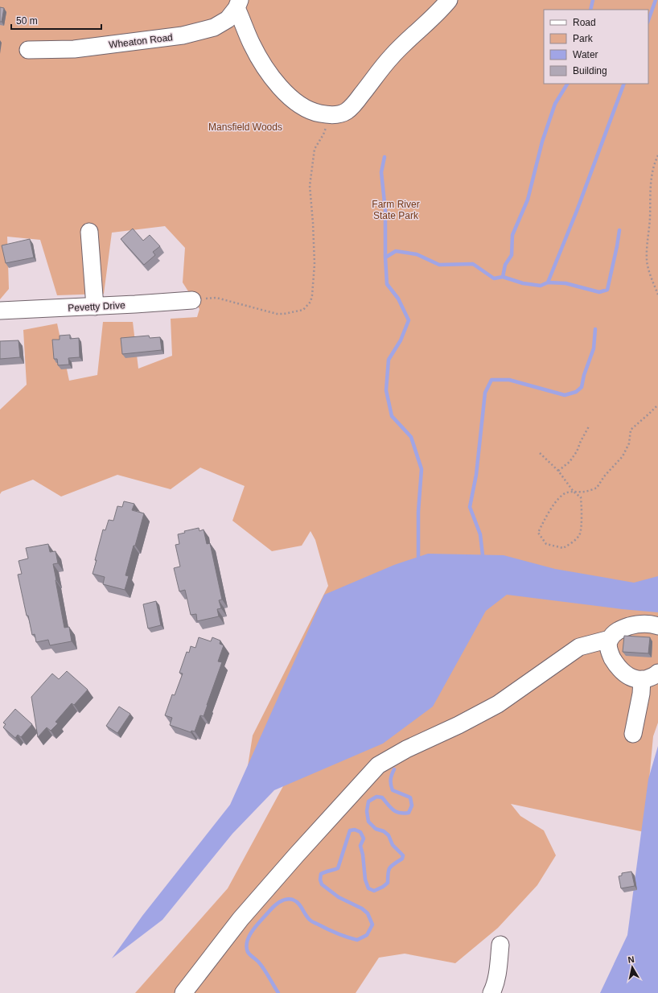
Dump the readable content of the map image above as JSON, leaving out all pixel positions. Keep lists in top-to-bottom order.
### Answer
{
  "streets": {
    "street": ["Wheaton Road", "Pevetty Drive"]
  },
  "parks": ["Mansfield Woods", "Farm River State Park"],
  "legend": [
    "Road",
    "Park",
    "Water",
    "Building"
  ],
  "scale_bar": "50 m",
  "north": "top"
}
